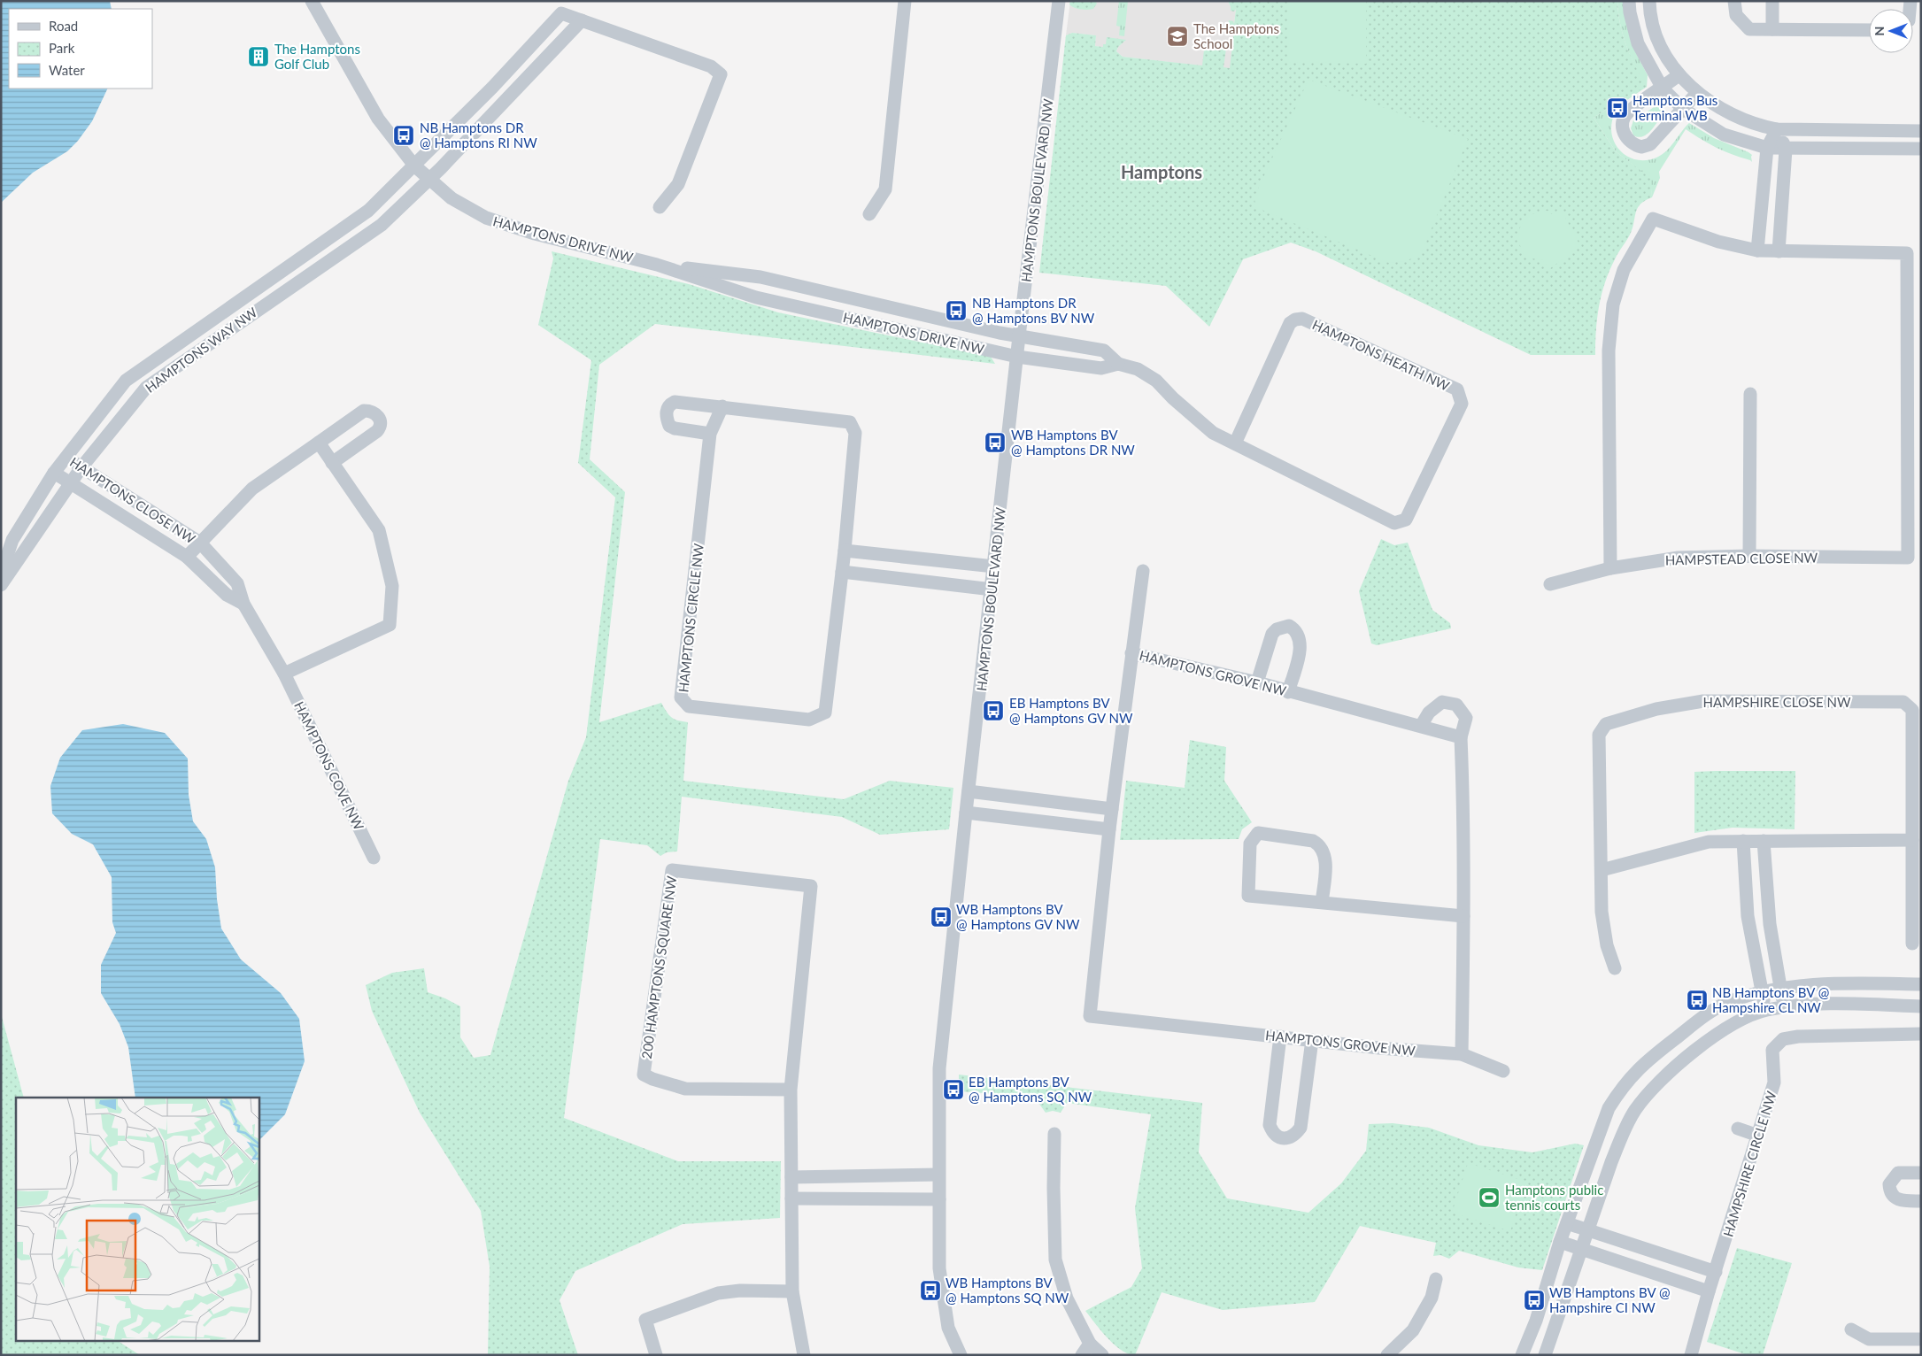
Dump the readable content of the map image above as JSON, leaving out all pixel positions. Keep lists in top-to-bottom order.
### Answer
{
  "streets": {
    "street": [
      "HAMPTONS BOULEVARD NW",
      "HAMPTONS DRIVE NW",
      "HAMPTONS WAY NW",
      "HAMPTONS HEATH NW",
      "HAMPTONS CLOSE NW",
      "HAMPSTEAD CLOSE NW",
      "HAMPTONS CIRCLE NW",
      "HAMPTONS GROVE NW",
      "HAMPSHIRE CLOSE NW",
      "HAMPTONS COVE NW",
      "200 HAMPTONS SQUARE NW",
      "HAMPSHIRE CIRCLE NW"
    ]
  },
  "crossings": [
    ["HAMPTONS BOULEVARD NW", "HAMPTONS DRIVE NW"],
    ["HAMPTONS BOULEVARD NW", "HAMPTONS HEATH NW"],
    ["HAMPTONS DRIVE NW", "HAMPTONS WAY NW"],
    ["HAMPTONS DRIVE NW", "HAMPTONS HEATH NW"],
    ["HAMPTONS WAY NW", "HAMPTONS CLOSE NW"],
    ["HAMPTONS CLOSE NW", "HAMPTONS COVE NW"]
  ],
  "districts": ["Hamptons"],
  "places": {
    "school or university": ["The Hamptons School"],
    "building": ["The Hamptons Golf Club"],
    "bus stop": [
      "Hamptons Bus Terminal WB",
      "NB Hamptons DR @ Hamptons RI NW",
      "NB Hamptons DR @ Hamptons BV NW",
      "WB Hamptons BV @ Hamptons DR NW",
      "EB Hamptons BV @ Hamptons GV NW",
      "WB Hamptons BV @ Hamptons GV NW",
      "NB Hamptons BV @ Hampshire CL NW",
      "EB Hamptons BV @ Hamptons SQ NW",
      "WB Hamptons BV @ Hamptons SQ NW",
      "WB Hamptons BV @ Hampshire CI NW"
    ],
    "sports": ["Hamptons public tennis courts"]
  },
  "legend": ["Road", "Park", "Water"],
  "north": "left"
}
